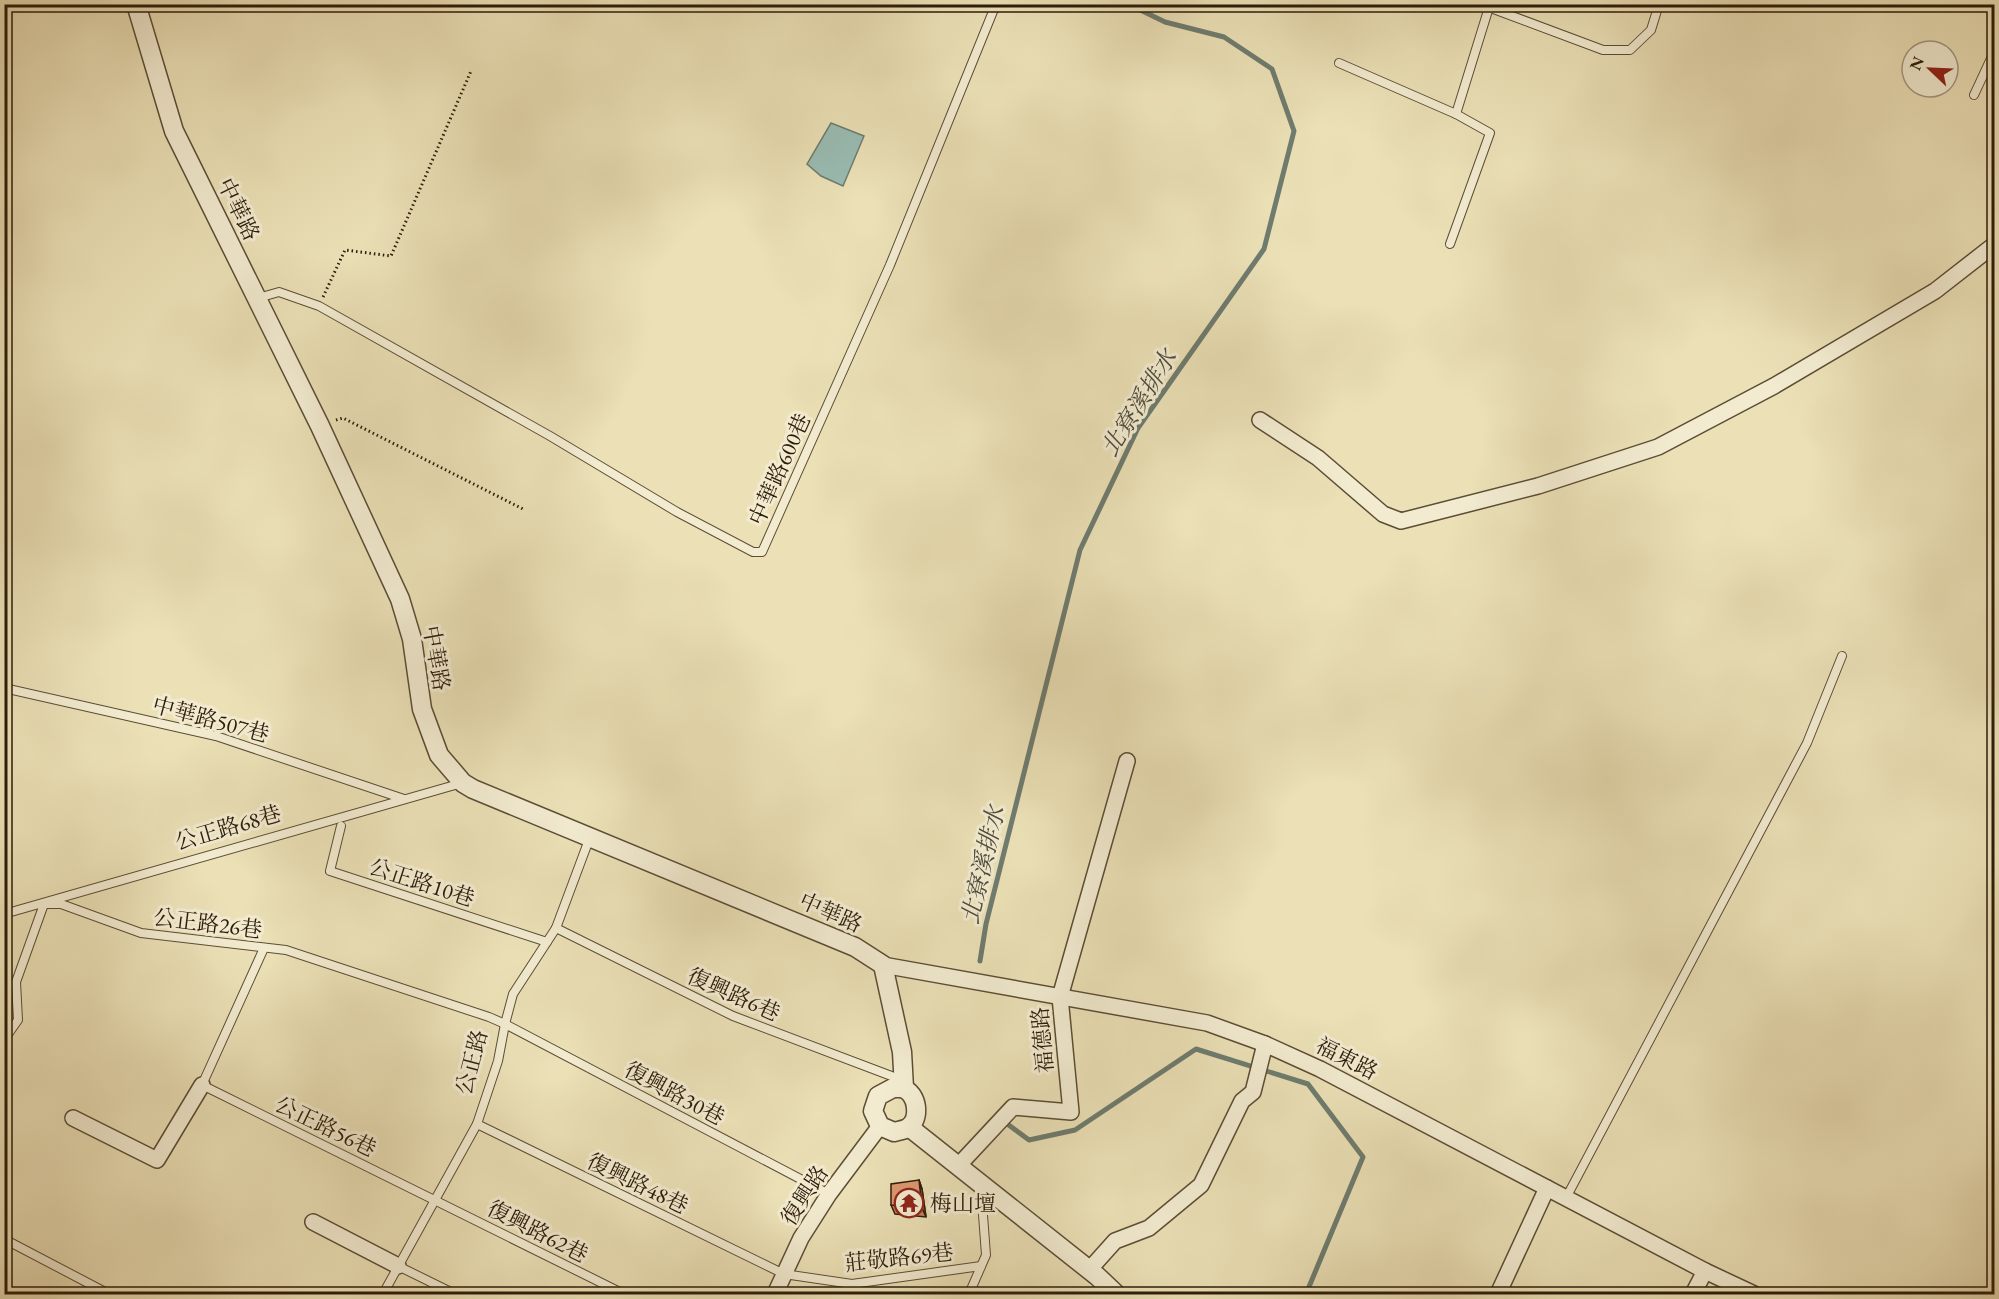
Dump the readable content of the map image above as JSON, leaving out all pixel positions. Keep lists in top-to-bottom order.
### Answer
{
  "streets": {
    "street": [
      "中華路",
      "福德路",
      "福東路",
      "復興路"
    ],
    "lane": [
      "中華路600巷",
      "中華路507巷",
      "公正路68巷",
      "公正路10巷",
      "公正路26巷",
      "復興路6巷",
      "公正路",
      "復興路30巷",
      "公正路56巷",
      "復興路48巷",
      "復興路62巷",
      "莊敬路69巷"
    ]
  },
  "crossings": [
    ["中華路", "中華路600巷"],
    ["中華路", "公正路68巷"],
    ["中華路", "福東路"],
    ["中華路", "公正路"],
    ["中華路507巷", "公正路68巷"],
    ["公正路68巷", "公正路26巷"],
    ["公正路10巷", "公正路"],
    ["公正路26巷", "公正路"],
    ["公正路26巷", "復興路30巷"],
    ["復興路6巷", "公正路"],
    ["復興路6巷", "復興路"],
    ["福德路", "福東路"],
    ["公正路", "復興路30巷"],
    ["公正路", "公正路56巷"],
    ["公正路", "復興路48巷"],
    ["公正路", "復興路62巷"],
    ["復興路30巷", "復興路"],
    ["公正路56巷", "復興路62巷"],
    ["復興路48巷", "復興路"],
    ["復興路48巷", "莊敬路69巷"],
    ["復興路", "莊敬路69巷"]
  ],
  "water": ["北寮溪排水"],
  "places": {
    "temple": ["梅山壇"]
  },
  "north": "top left"
}
